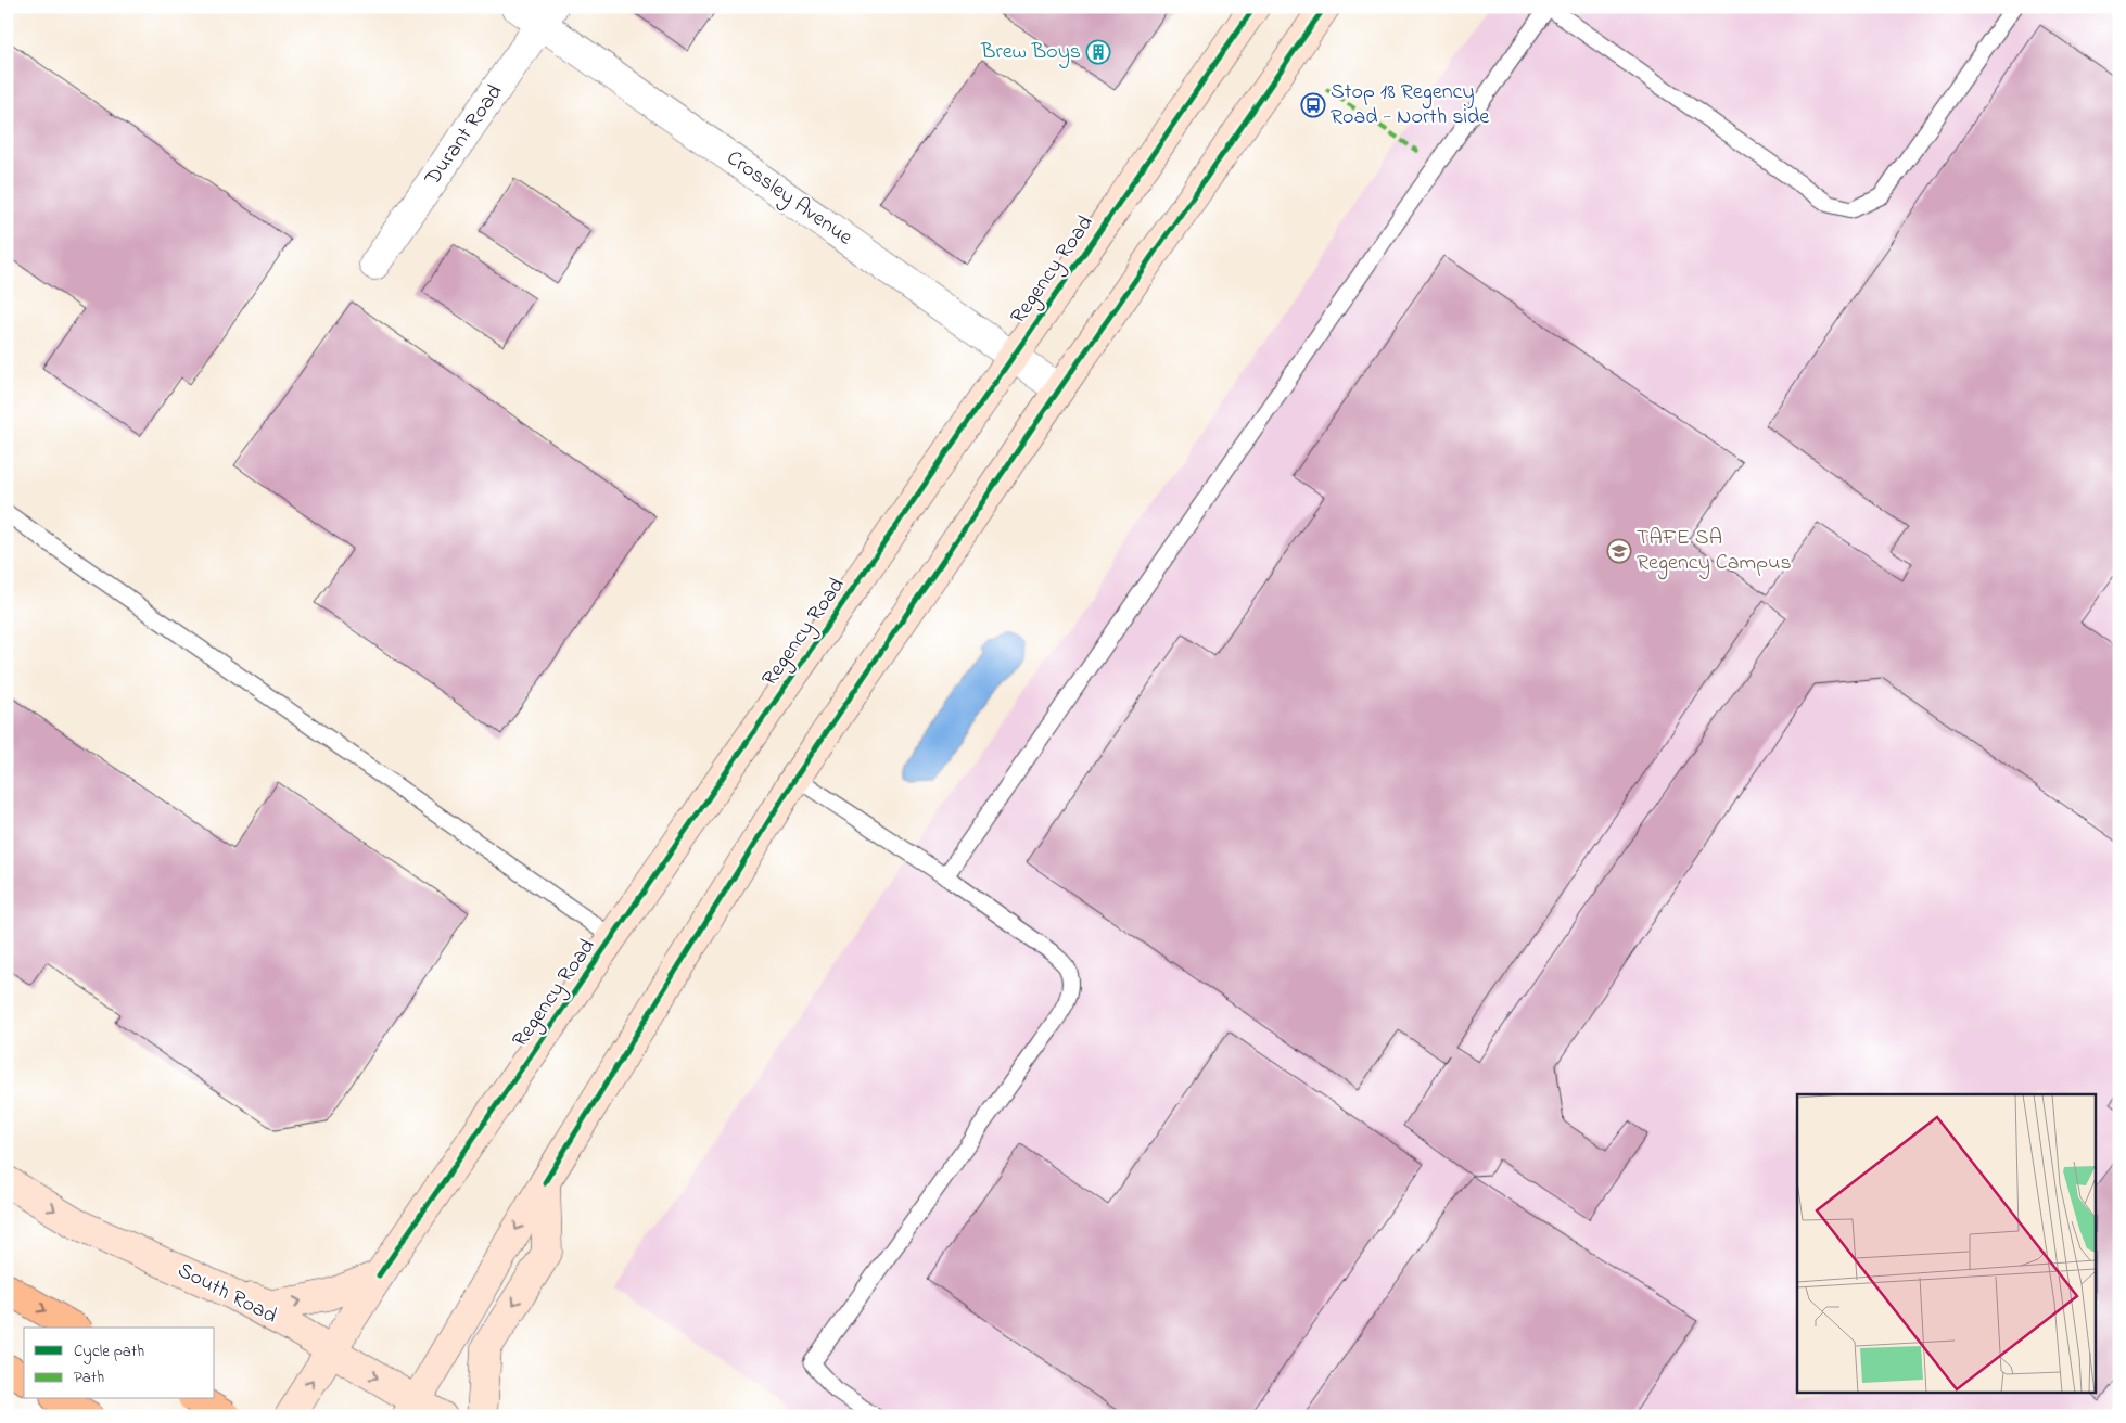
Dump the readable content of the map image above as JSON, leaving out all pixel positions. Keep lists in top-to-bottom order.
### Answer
{
  "streets": {
    "main road": ["Regency Road", "South Road"],
    "street": ["Durant Road", "Crossley Avenue"]
  },
  "crossings": [
    ["Durant Road", "Crossley Avenue"],
    ["Crossley Avenue", "Regency Road"],
    ["Regency Road", "South Road"]
  ],
  "one_way": ["South Road"],
  "places": {
    "building": ["Brew Boys"],
    "bus stop": ["Stop 18 Regency Road - North side"],
    "school or university": ["TAFE SA Regency Campus"]
  },
  "legend": ["Cycle path", "Path"]
}
